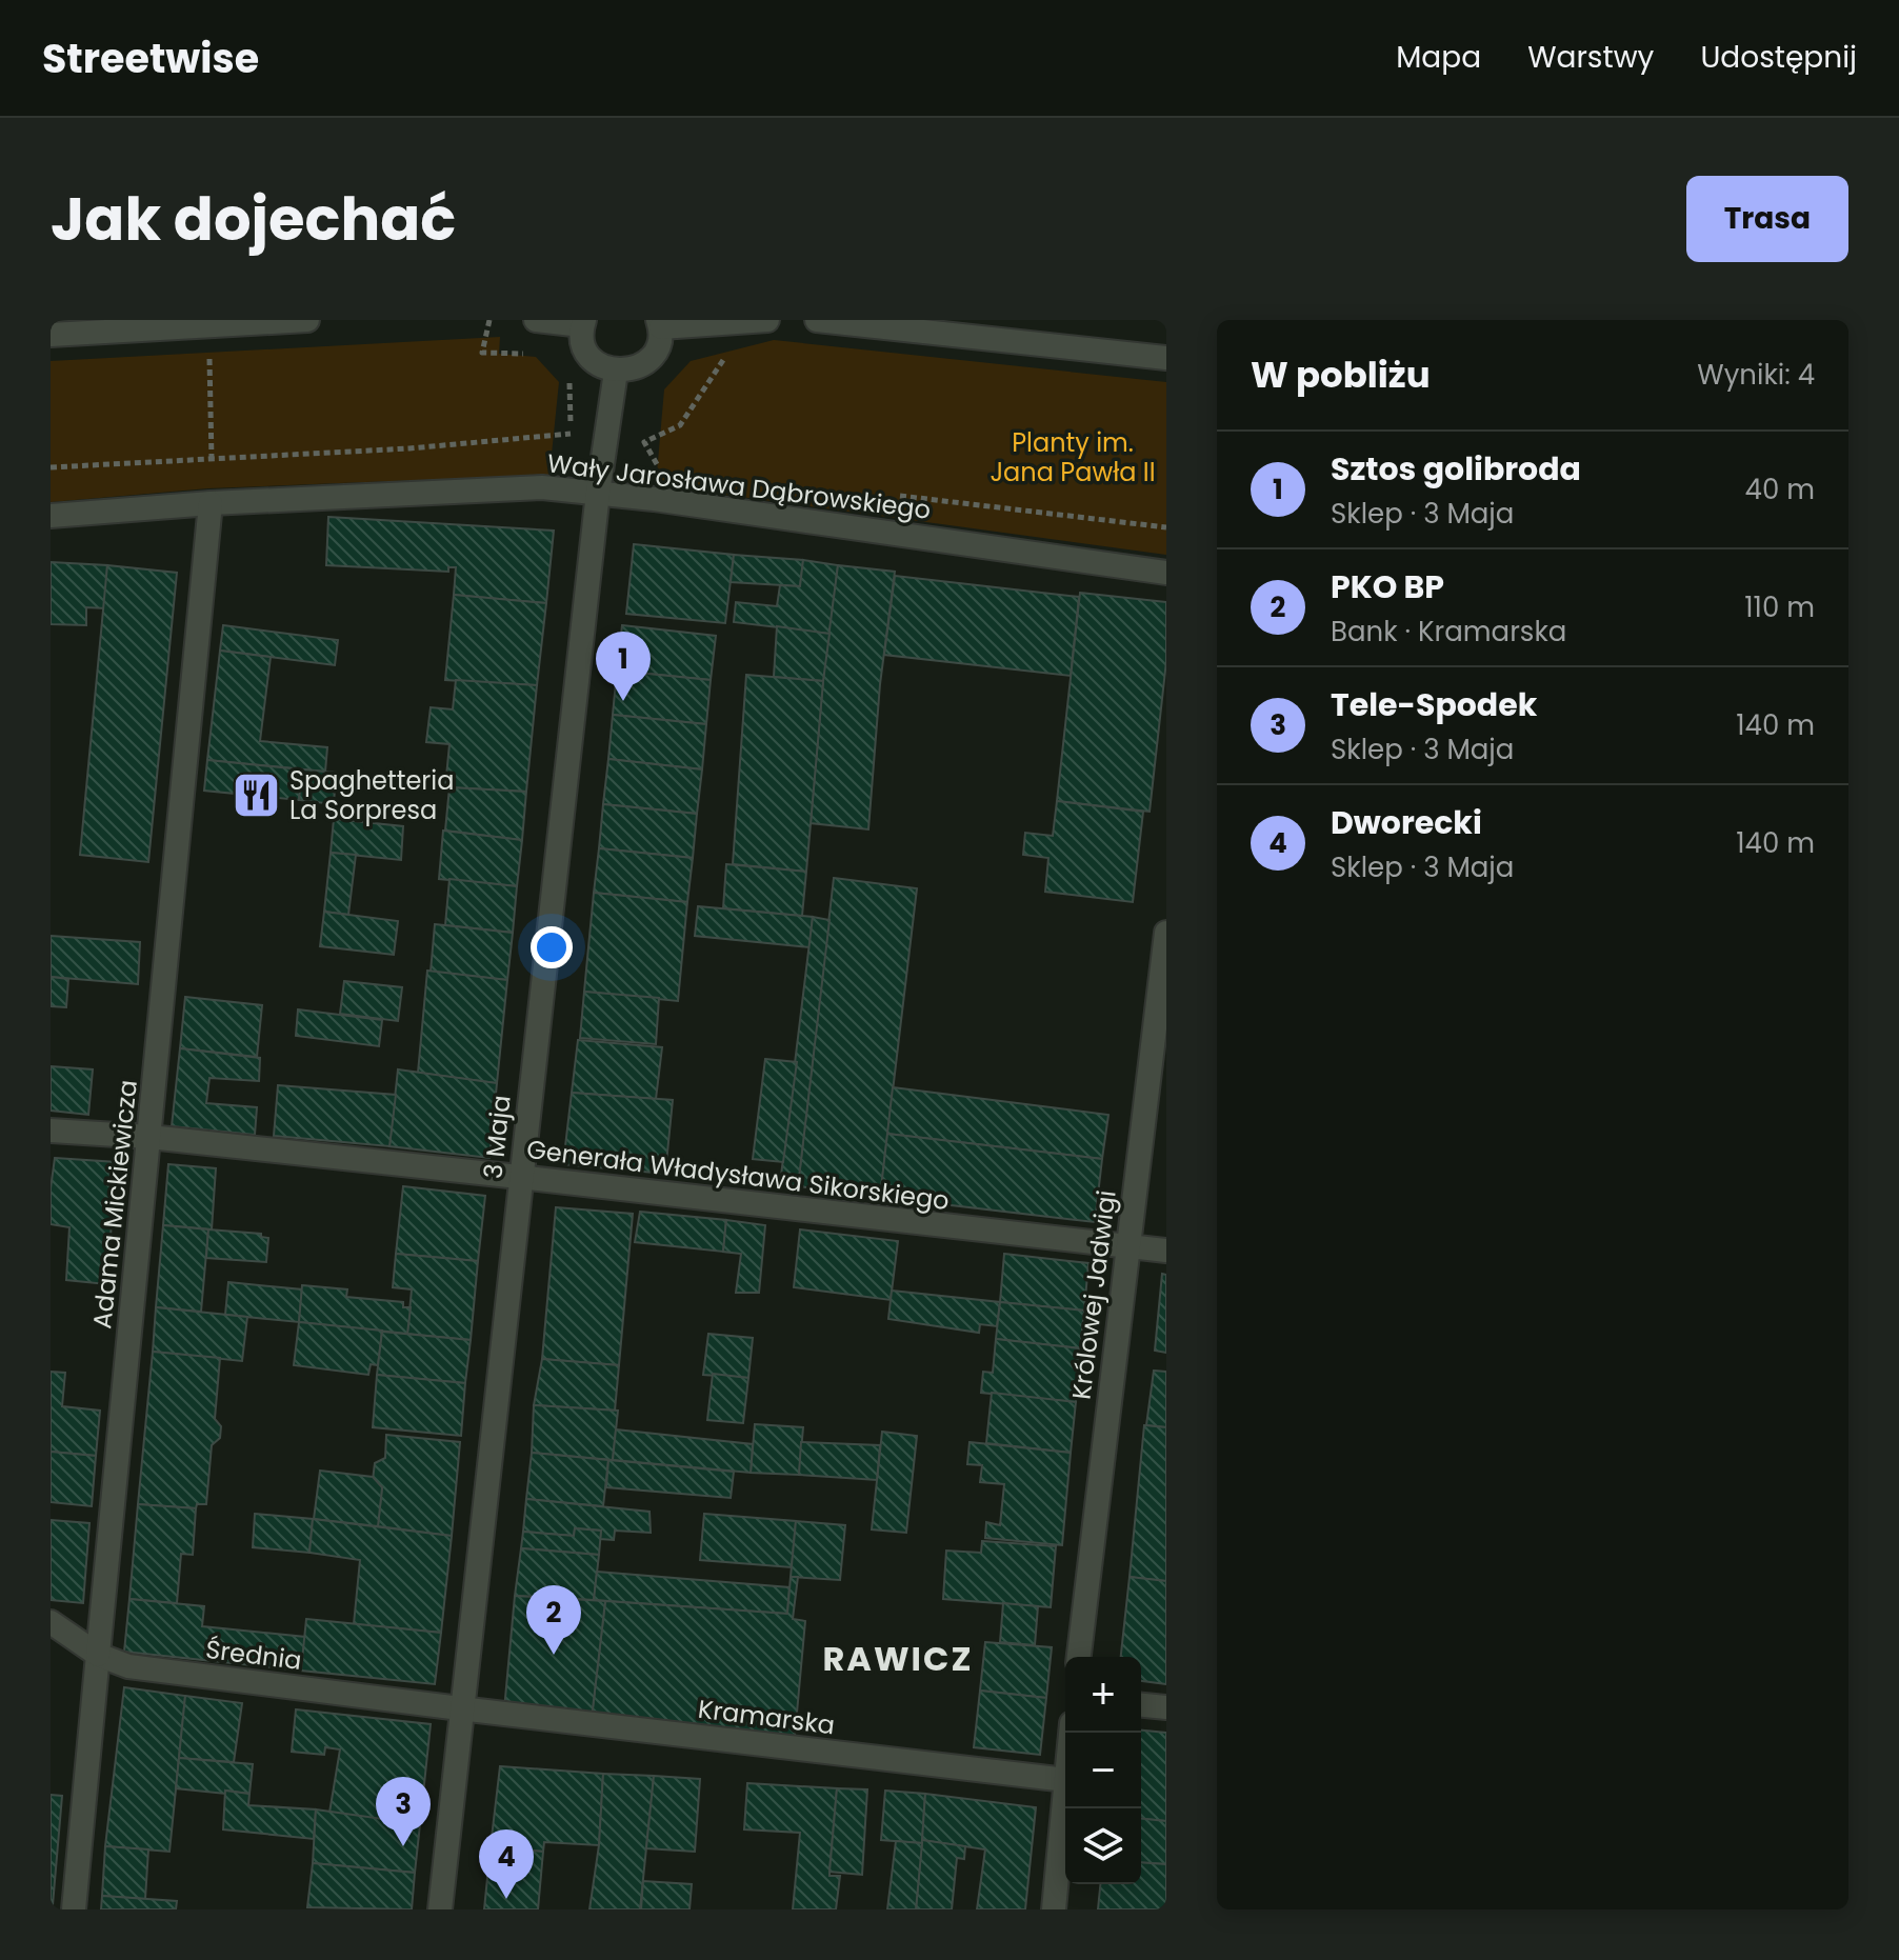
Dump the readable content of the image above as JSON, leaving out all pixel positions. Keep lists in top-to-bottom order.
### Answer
{
  "streets": {
    "street": [
      "Wały Jarosława Dąbrowskiego",
      "3 Maja",
      "Generała Władysława Sikorskiego",
      "Adama Mickiewicza",
      "Królowej Jadwigi",
      "Średnia",
      "Kramarska"
    ]
  },
  "crossings": [
    ["Wały Jarosława Dąbrowskiego", "3 Maja"],
    ["Wały Jarosława Dąbrowskiego", "Adama Mickiewicza"],
    ["3 Maja", "Generała Władysława Sikorskiego"],
    ["3 Maja", "Średnia"],
    ["3 Maja", "Kramarska"],
    ["Generała Władysława Sikorskiego", "Adama Mickiewicza"],
    ["Generała Władysława Sikorskiego", "Królowej Jadwigi"],
    ["Adama Mickiewicza", "Średnia"],
    ["Średnia", "Kramarska"]
  ],
  "districts": ["RAWICZ"],
  "parks": ["Planty im. Jana Pawła II"],
  "places": {
    "restaurant": ["Spaghetteria La Sorpresa"]
  },
  "page": {
    "header": "Streetwise",
    "nav": ["Mapa", "Warstwy", "Udostępnij"],
    "title": "Jak dojechać",
    "buttons": "Trasa",
    "heading": ["W pobliżu", "Wyniki: 4"],
    "list": [
      {
        "mark": "1",
        "name": "Sztos golibroda",
        "note": "Sklep · 3 Maja",
        "value": "40 m"
      },
      {
        "mark": "2",
        "name": "PKO BP",
        "note": "Bank · Kramarska",
        "value": "110 m"
      },
      {
        "mark": "3",
        "name": "Tele-Spodek",
        "note": "Sklep · 3 Maja",
        "value": "140 m"
      },
      {
        "mark": "4",
        "name": "Dworecki",
        "note": "Sklep · 3 Maja",
        "value": "140 m"
      }
    ],
    "pins": [
      "1",
      "2",
      "3",
      "4"
    ],
    "map_buttons": ["+", "−"]
  }
}
